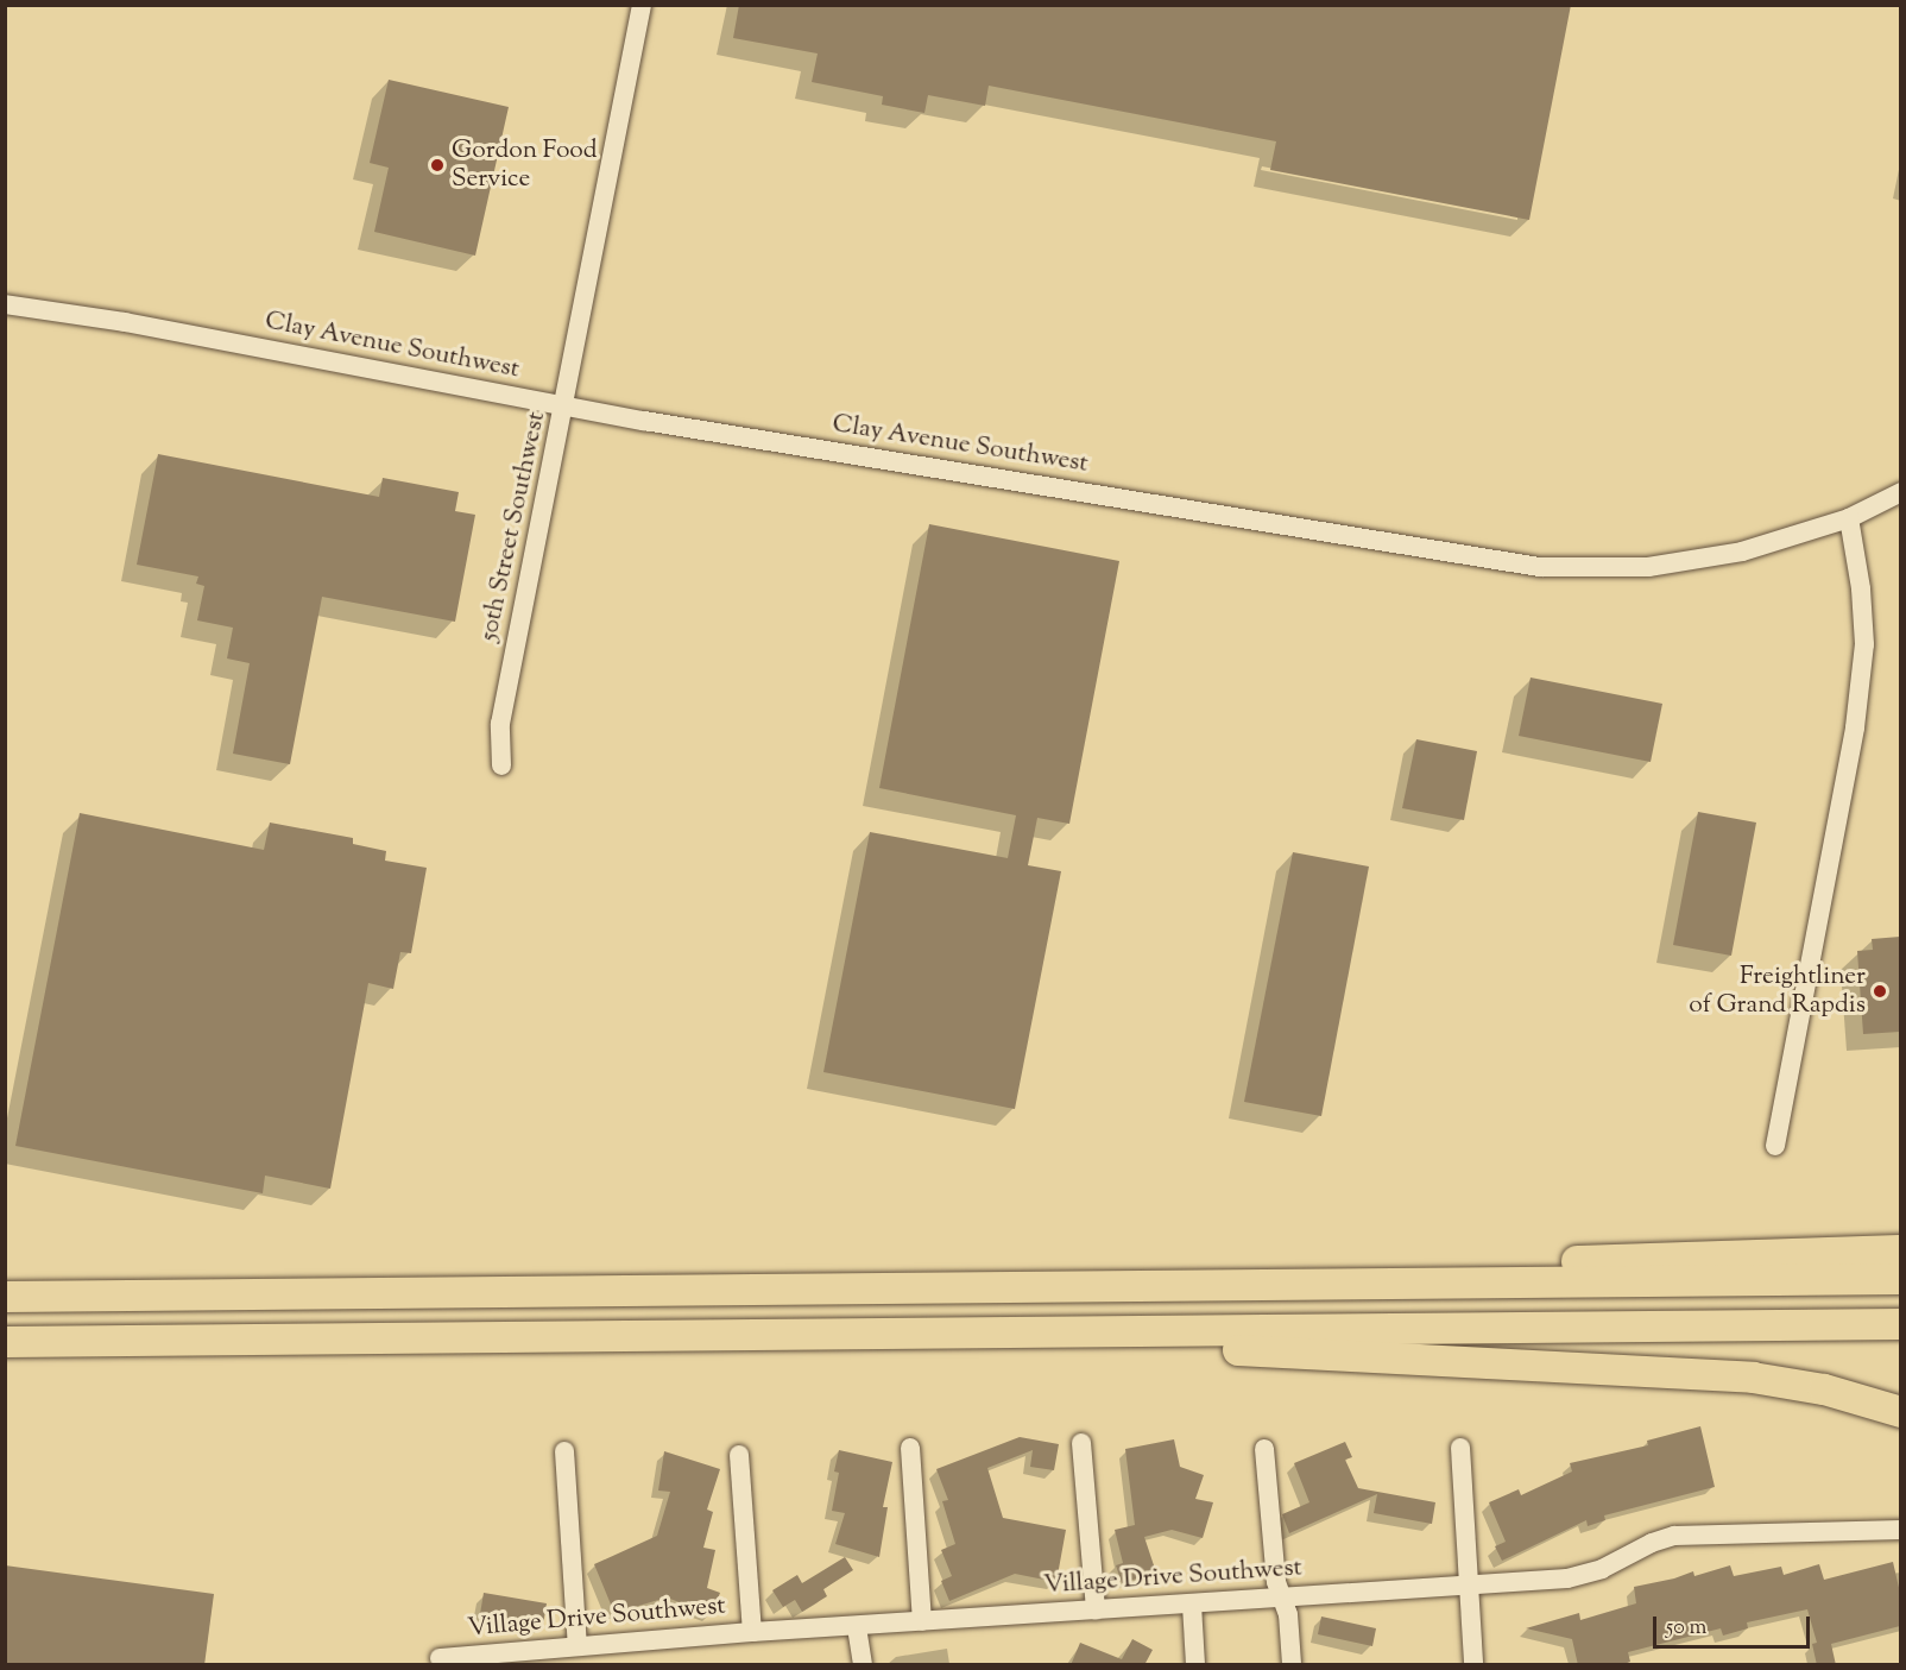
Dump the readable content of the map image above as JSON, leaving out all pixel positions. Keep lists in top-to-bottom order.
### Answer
{
  "streets": {
    "street": ["Clay Avenue Southwest", "50th Street Southwest", "Village Drive Southwest"]
  },
  "crossings": [
    ["Clay Avenue Southwest", "50th Street Southwest"]
  ],
  "places": ["Gordon Food Service", "Freightliner of Grand Rapdis"],
  "scale_bar": "50 m"
}
